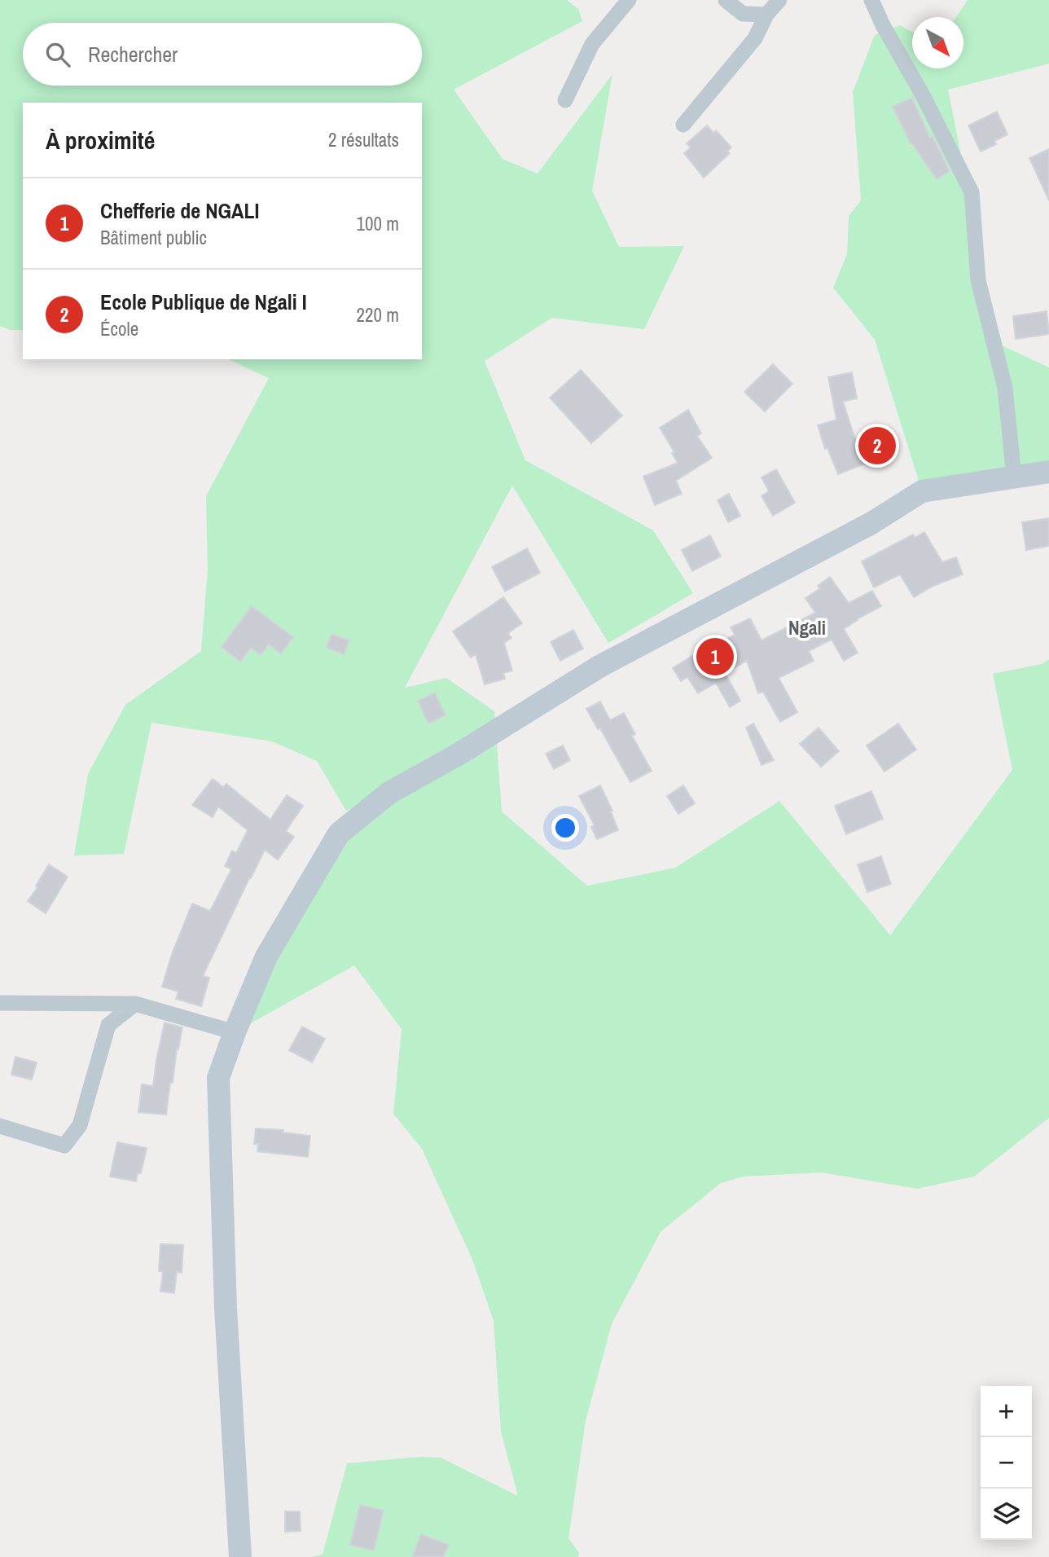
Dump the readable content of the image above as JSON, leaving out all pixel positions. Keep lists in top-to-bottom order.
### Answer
{
  "districts": ["Ngali"],
  "north": "bottom right",
  "page": {
    "search": "Rechercher",
    "heading": ["À proximité", "2 résultats"],
    "list": [
      {
        "mark": "1",
        "name": "Chefferie de NGALI",
        "note": "Bâtiment public",
        "value": "100 m"
      },
      {
        "mark": "2",
        "name": "Ecole Publique de Ngali I",
        "note": "École",
        "value": "220 m"
      }
    ],
    "pins": ["2", "1"],
    "map_buttons": ["+", "−"]
  }
}
